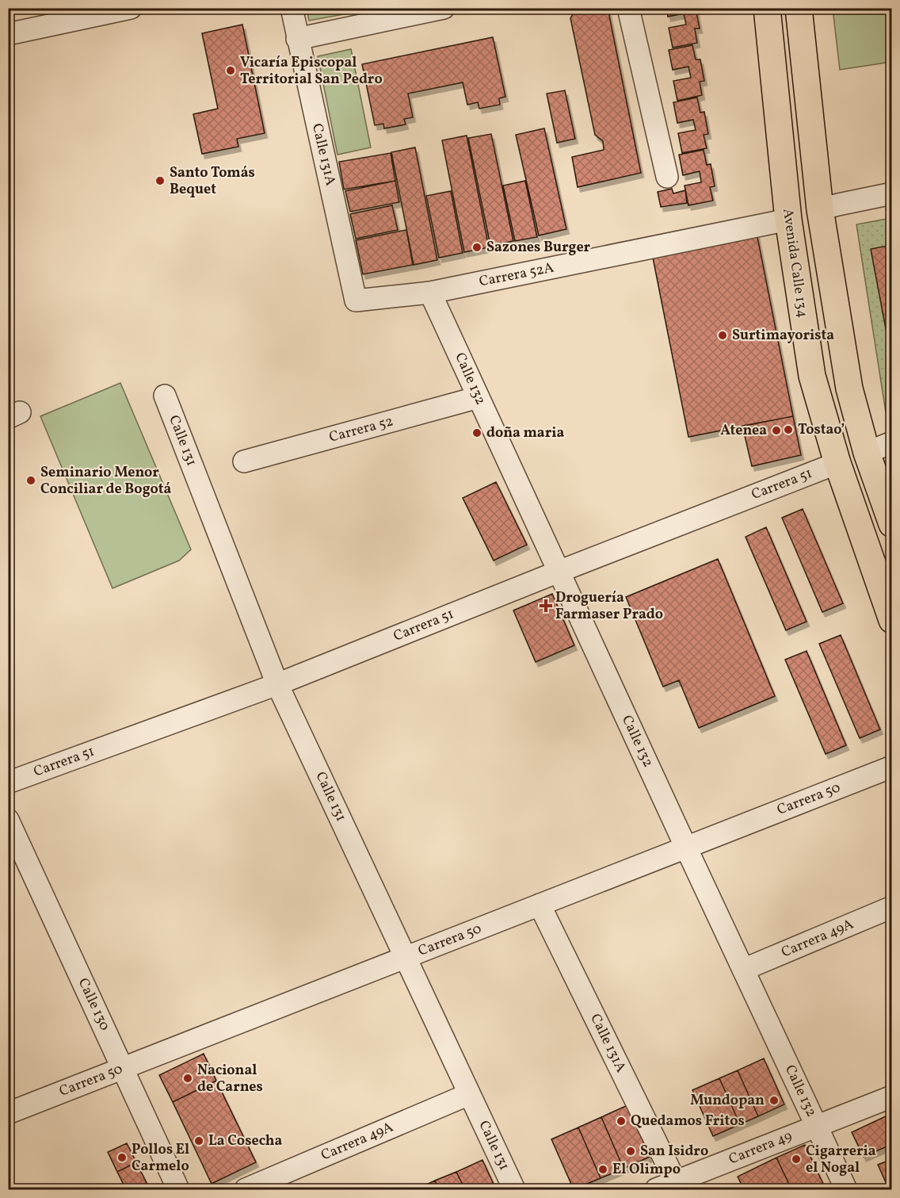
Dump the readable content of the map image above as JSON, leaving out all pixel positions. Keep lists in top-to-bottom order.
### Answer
{
  "streets": {
    "main road": ["Avenida Calle 134"],
    "street": [
      "Calle 131A",
      "Carrera 52A",
      "Calle 132",
      "Carrera 52",
      "Calle 131",
      "Carrera 51",
      "Carrera 50",
      "Carrera 49A",
      "Calle 130",
      "Carrera 49"
    ]
  },
  "crossings": [
    ["Calle 131A", "Carrera 52A"],
    ["Calle 131A", "Carrera 50"],
    ["Calle 131A", "Carrera 49"],
    ["Avenida Calle 134", "Carrera 52A"],
    ["Avenida Calle 134", "Carrera 51"],
    ["Carrera 52A", "Calle 132"],
    ["Calle 132", "Carrera 52"],
    ["Calle 132", "Carrera 51"],
    ["Calle 132", "Carrera 50"],
    ["Calle 132", "Carrera 49A"],
    ["Calle 132", "Carrera 49"],
    ["Calle 131", "Carrera 51"],
    ["Calle 131", "Carrera 50"],
    ["Calle 131", "Carrera 49A"],
    ["Carrera 50", "Calle 130"]
  ],
  "places": {
    "other": [
      "Vicaría Episcopal Territorial San Pedro",
      "Santo Tomás Bequet",
      "Sazones Burger",
      "Surtimayorista",
      "Tostao’",
      "Atenea",
      "doña maria",
      "Seminario Menor Conciliar de Bogotá",
      "Nacional de Carnes",
      "Mundopan",
      "Quedamos Fritos",
      "La Cosecha",
      "San Isidro",
      "Pollos El Carmelo",
      "Cigarreria el Nogal",
      "El Olimpo"
    ],
    "health": ["Droguería Farmaser Prado"]
  }
}
